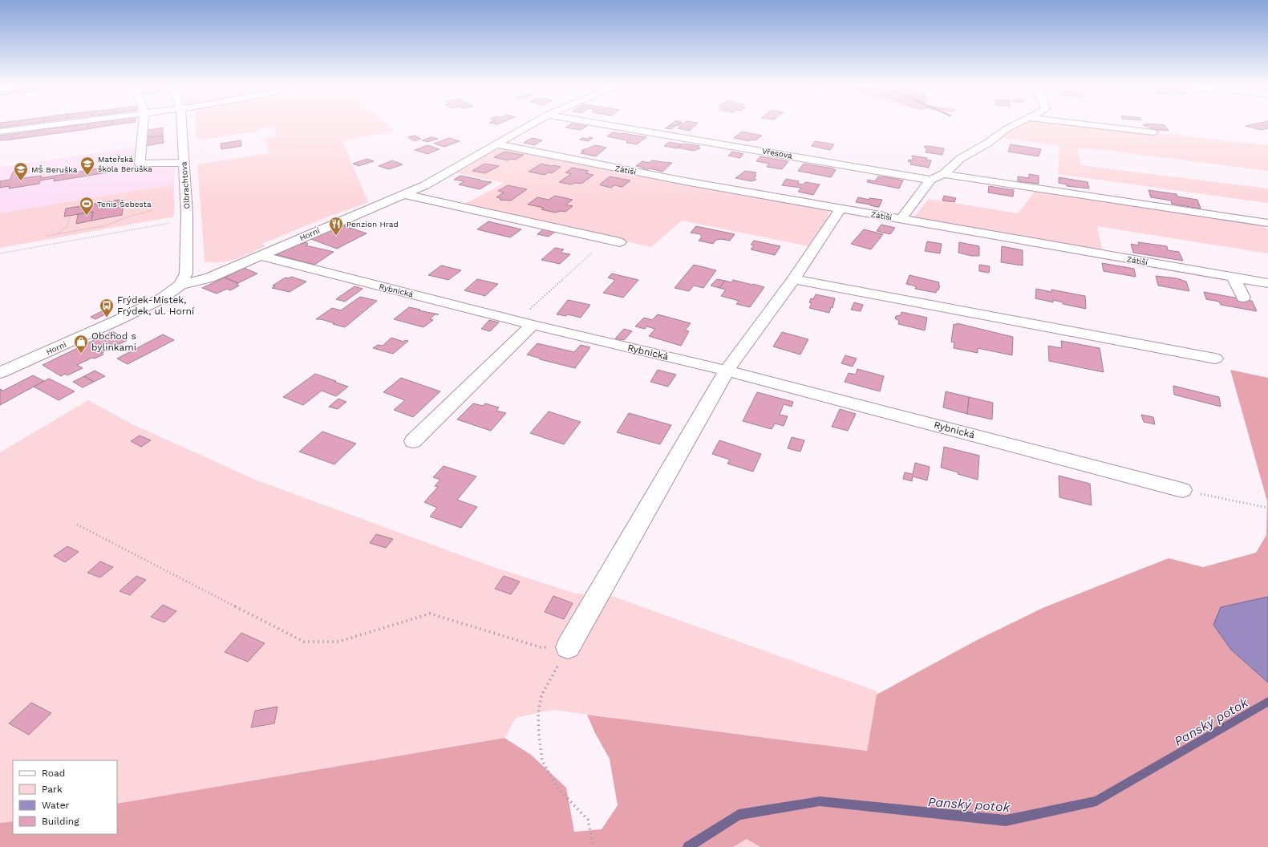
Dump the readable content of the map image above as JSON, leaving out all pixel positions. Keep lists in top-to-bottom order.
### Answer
{
  "streets": {
    "street": [
      "Vřesová",
      "Zátiší",
      "Olbrachtova",
      "Horní",
      "Rybnická"
    ]
  },
  "crossings": [
    ["Zátiší", "Horní"],
    ["Olbrachtova", "Horní"],
    ["Horní", "Rybnická"]
  ],
  "water": ["Panský potok"],
  "places": {
    "school or university": ["Mateřská škola Beruška", "MŠ Beruška"],
    "sports": ["Tenis Šebesta"],
    "restaurant": ["Penzion Hrad"],
    "bus stop": ["Frýdek-Místek, Frýdek, ul. Horní"],
    "shop": ["Obchod s bylinkami"]
  },
  "legend": [
    "Road",
    "Park",
    "Water",
    "Building"
  ]
}
